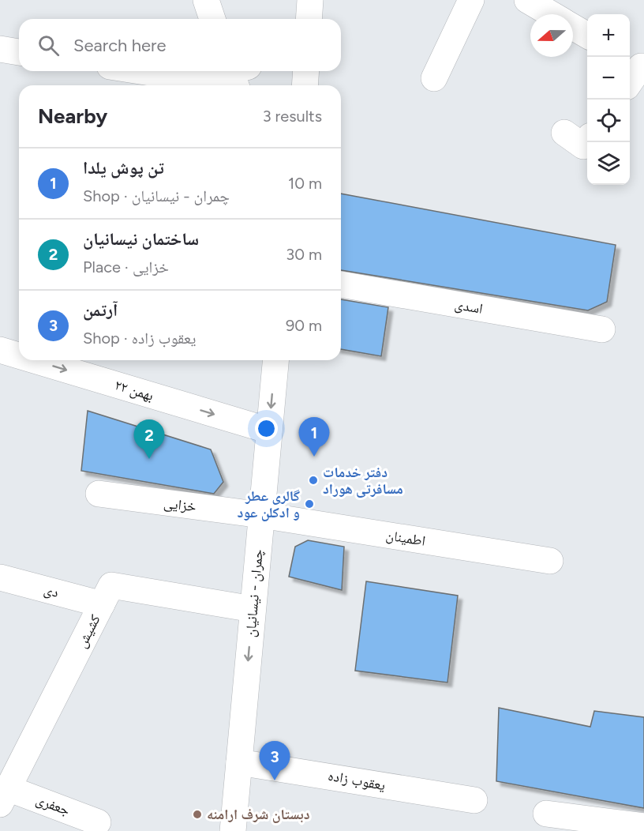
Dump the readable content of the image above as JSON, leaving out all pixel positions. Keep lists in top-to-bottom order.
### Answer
{
  "streets": {
    "street": [
      "اسدی",
      "۲۲ بهمن",
      "خزایی",
      "اطمینان",
      "دی",
      "چمران - نیسانیان",
      "کشیش",
      "یعقوب زاده",
      "جعفری"
    ]
  },
  "crossings": [
    ["۲۲ بهمن", "چمران - نیسانیان"],
    ["خزایی", "اطمینان"],
    ["خزایی", "چمران - نیسانیان"],
    ["اطمینان", "چمران - نیسانیان"],
    ["دی", "کشیش"],
    ["چمران - نیسانیان", "کشیش"],
    ["چمران - نیسانیان", "یعقوب زاده"],
    ["کشیش", "جعفری"]
  ],
  "one_way": ["۲۲ بهمن", "چمران - نیسانیان"],
  "places": ["دفتر خدمات مسافرتی هوراد", "گالری عطر و ادکلن عود", "دبستان شرف ارامنه"],
  "north": "left",
  "page": {
    "map_buttons": ["+", "−"],
    "search": "Search here",
    "heading": ["Nearby", "3 results"],
    "list": [
      {
        "mark": "1",
        "name": "تن پوش یلدا",
        "note": "Shop · چمران - نیسانیان",
        "value": "10 m"
      },
      {
        "mark": "2",
        "name": "ساختمان نیسانیان",
        "note": "Place · خزایی",
        "value": "30 m"
      },
      {
        "mark": "3",
        "name": "آرتمن",
        "note": "Shop · یعقوب زاده",
        "value": "90 m"
      }
    ],
    "pins": ["1", "2", "3"]
  }
}
